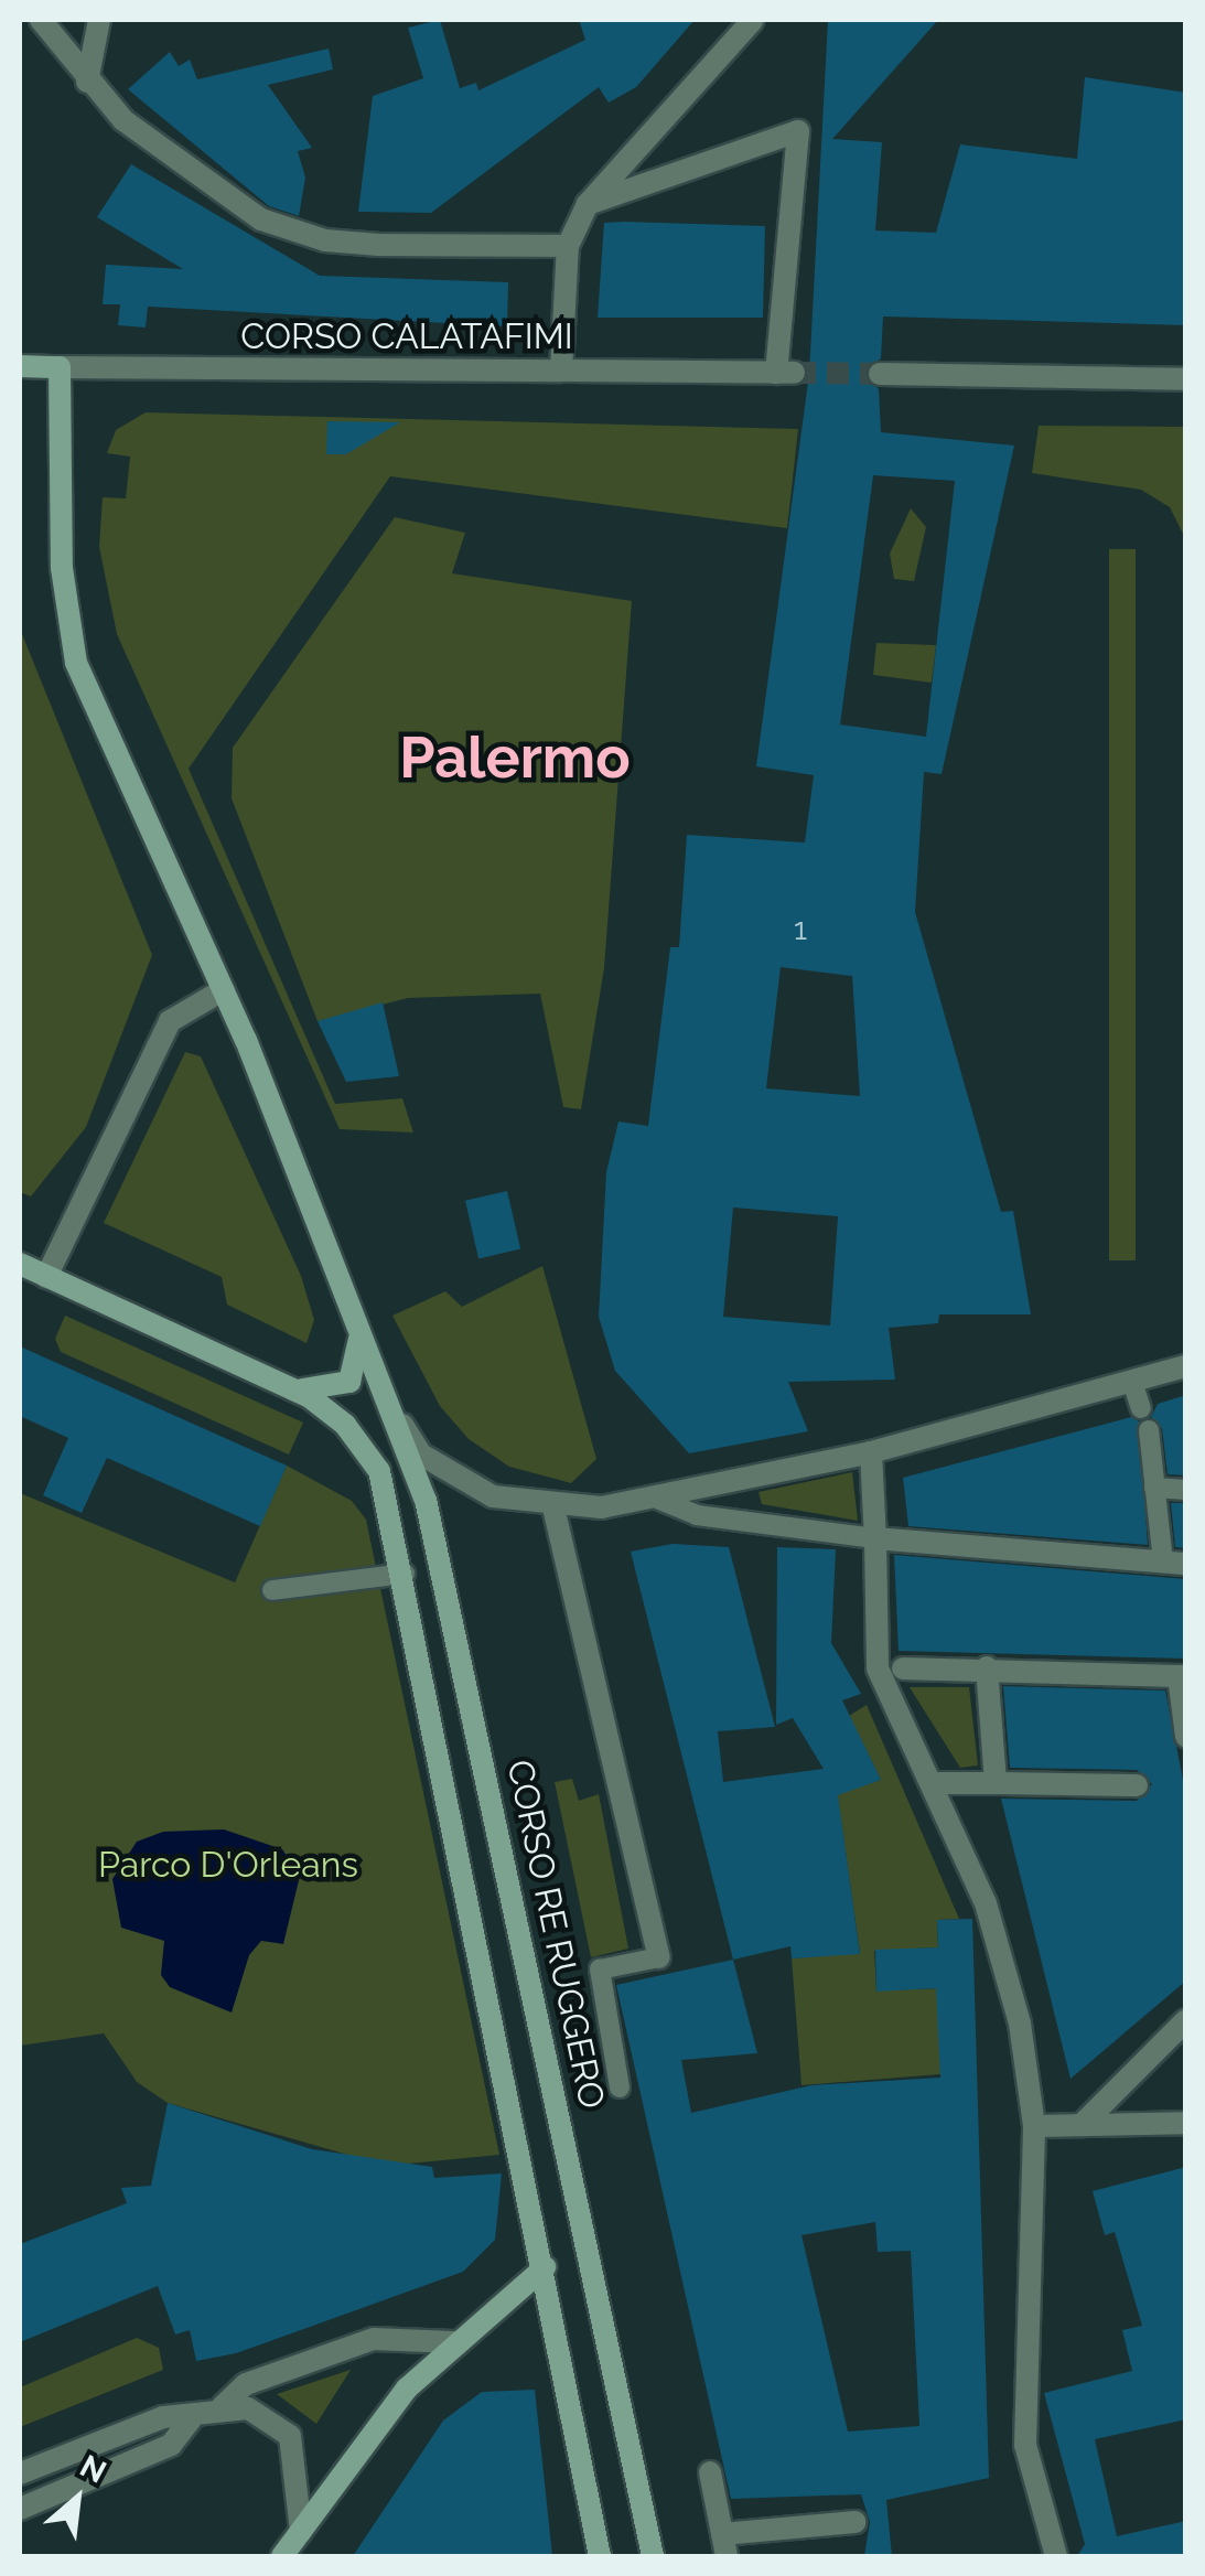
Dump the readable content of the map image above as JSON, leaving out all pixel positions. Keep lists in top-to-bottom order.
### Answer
{
  "streets": {
    "main road": ["CORSO CALATAFIMI", "CORSO RE RUGGERO"]
  },
  "crossings": [
    ["CORSO CALATAFIMI", "CORSO RE RUGGERO"]
  ],
  "districts": ["Palermo"],
  "parks": ["Parco D'Orleans"],
  "house_numbers": ["1"],
  "north": "top right"
}
